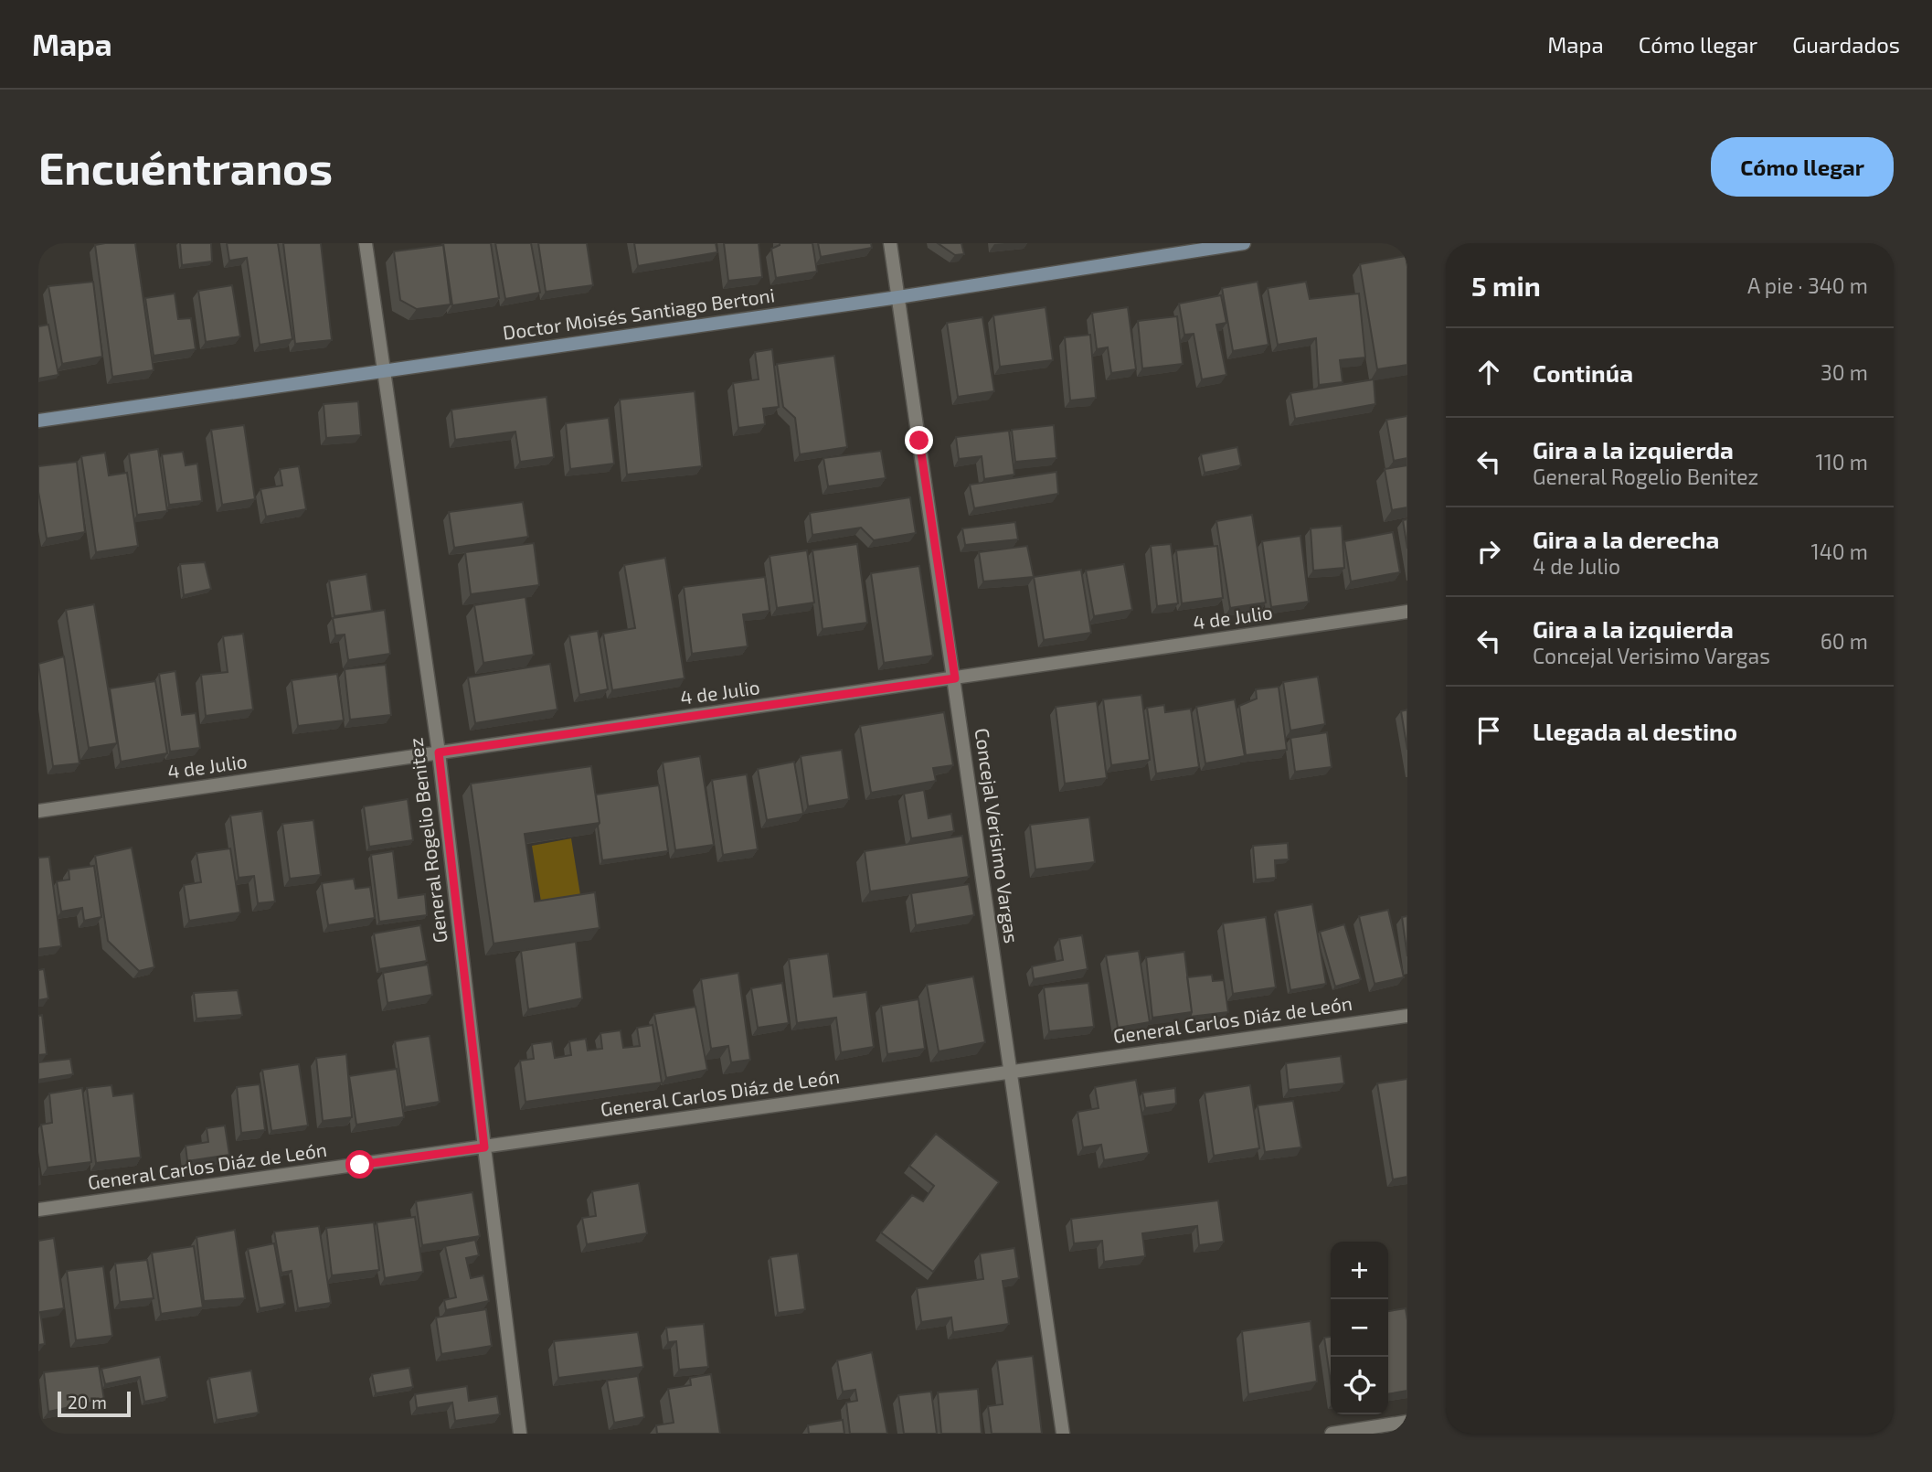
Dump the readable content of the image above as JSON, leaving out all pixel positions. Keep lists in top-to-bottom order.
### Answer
{
  "streets": {
    "street": [
      "Doctor Moisés Santiago Bertoni",
      "4 de Julio",
      "Concejal Verisimo Vargas",
      "General Rogelio Benitez",
      "General Carlos Diáz de León"
    ]
  },
  "crossings": [
    ["Doctor Moisés Santiago Bertoni", "Concejal Verisimo Vargas"],
    ["Doctor Moisés Santiago Bertoni", "General Rogelio Benitez"],
    ["4 de Julio", "Concejal Verisimo Vargas"],
    ["4 de Julio", "General Rogelio Benitez"],
    ["Concejal Verisimo Vargas", "General Carlos Diáz de León"],
    ["General Rogelio Benitez", "General Carlos Diáz de León"]
  ],
  "scale_bar": "20 m",
  "page": {
    "header": "Mapa",
    "nav": ["Mapa", "Cómo llegar", "Guardados"],
    "buttons": "Cómo llegar",
    "title": "Encuéntranos",
    "heading": ["5 min", "A pie · 340 m"],
    "list": [
      ["Continúa", "30 m"],
      ["Gira a la izquierda", "General Rogelio Benitez", "110 m"],
      ["Gira a la derecha", "4 de Julio", "140 m"],
      ["Gira a la izquierda", "Concejal Verisimo Vargas", "60 m"],
      "Llegada al destino"
    ],
    "map_buttons": ["+", "−"],
    "scale": "20 m"
  }
}
